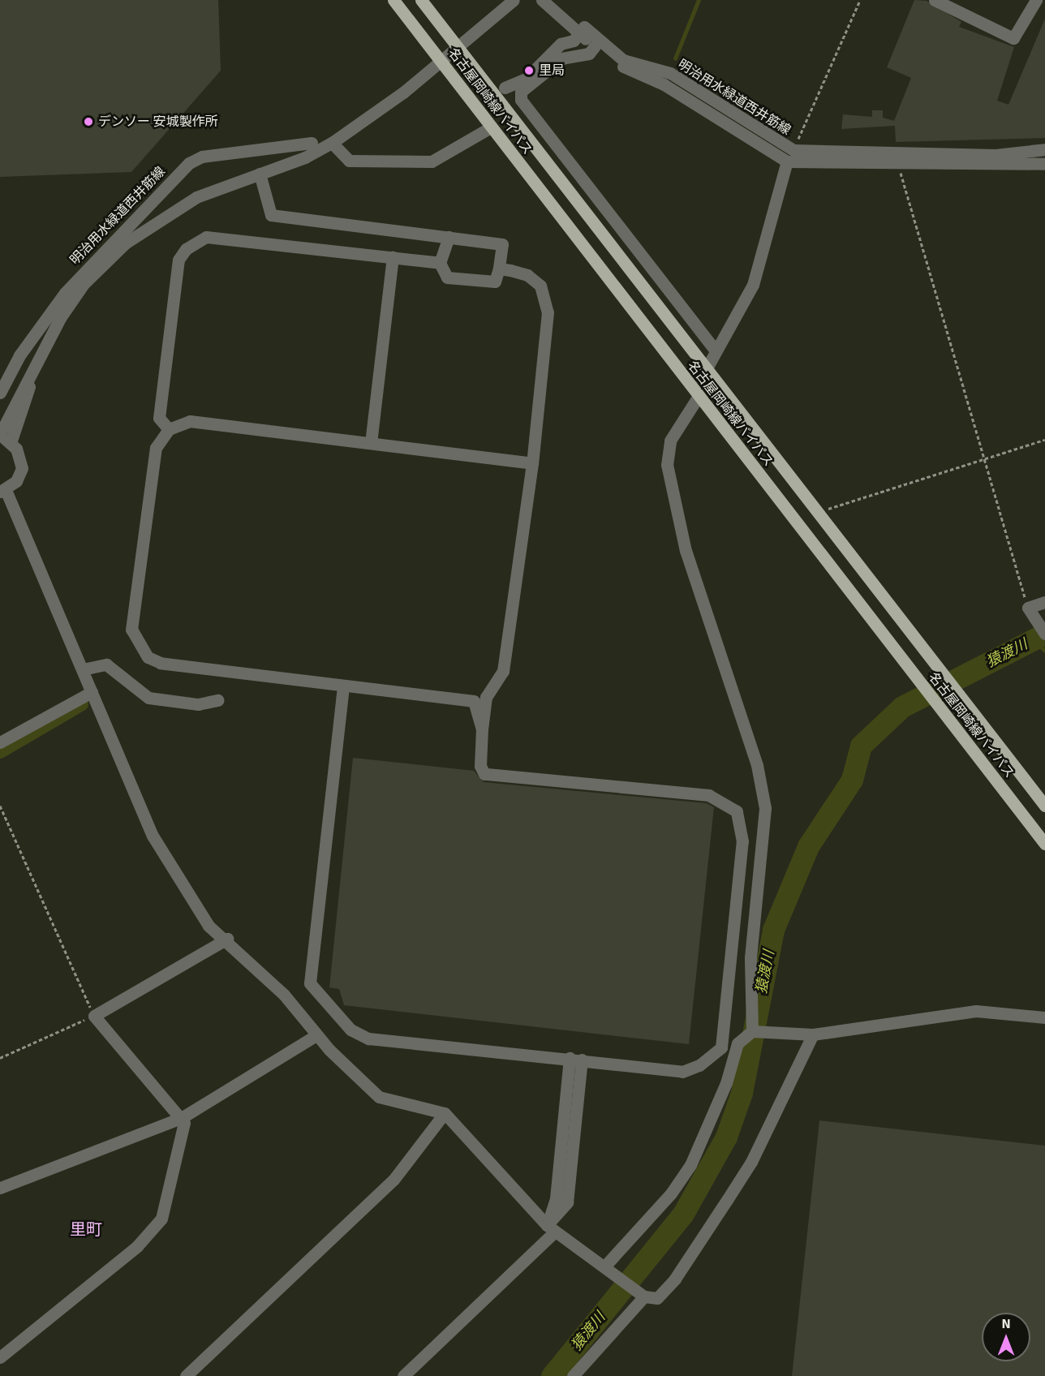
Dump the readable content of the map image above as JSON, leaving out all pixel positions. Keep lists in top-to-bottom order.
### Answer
{
  "streets": {
    "main road": ["名古屋岡崎線バイパス"],
    "street": ["明治用水緑道西井筋線"]
  },
  "districts": ["里町"],
  "water": ["猿渡川"],
  "places": ["里局", "デンソー 安城製作所"],
  "north": "top"
}
